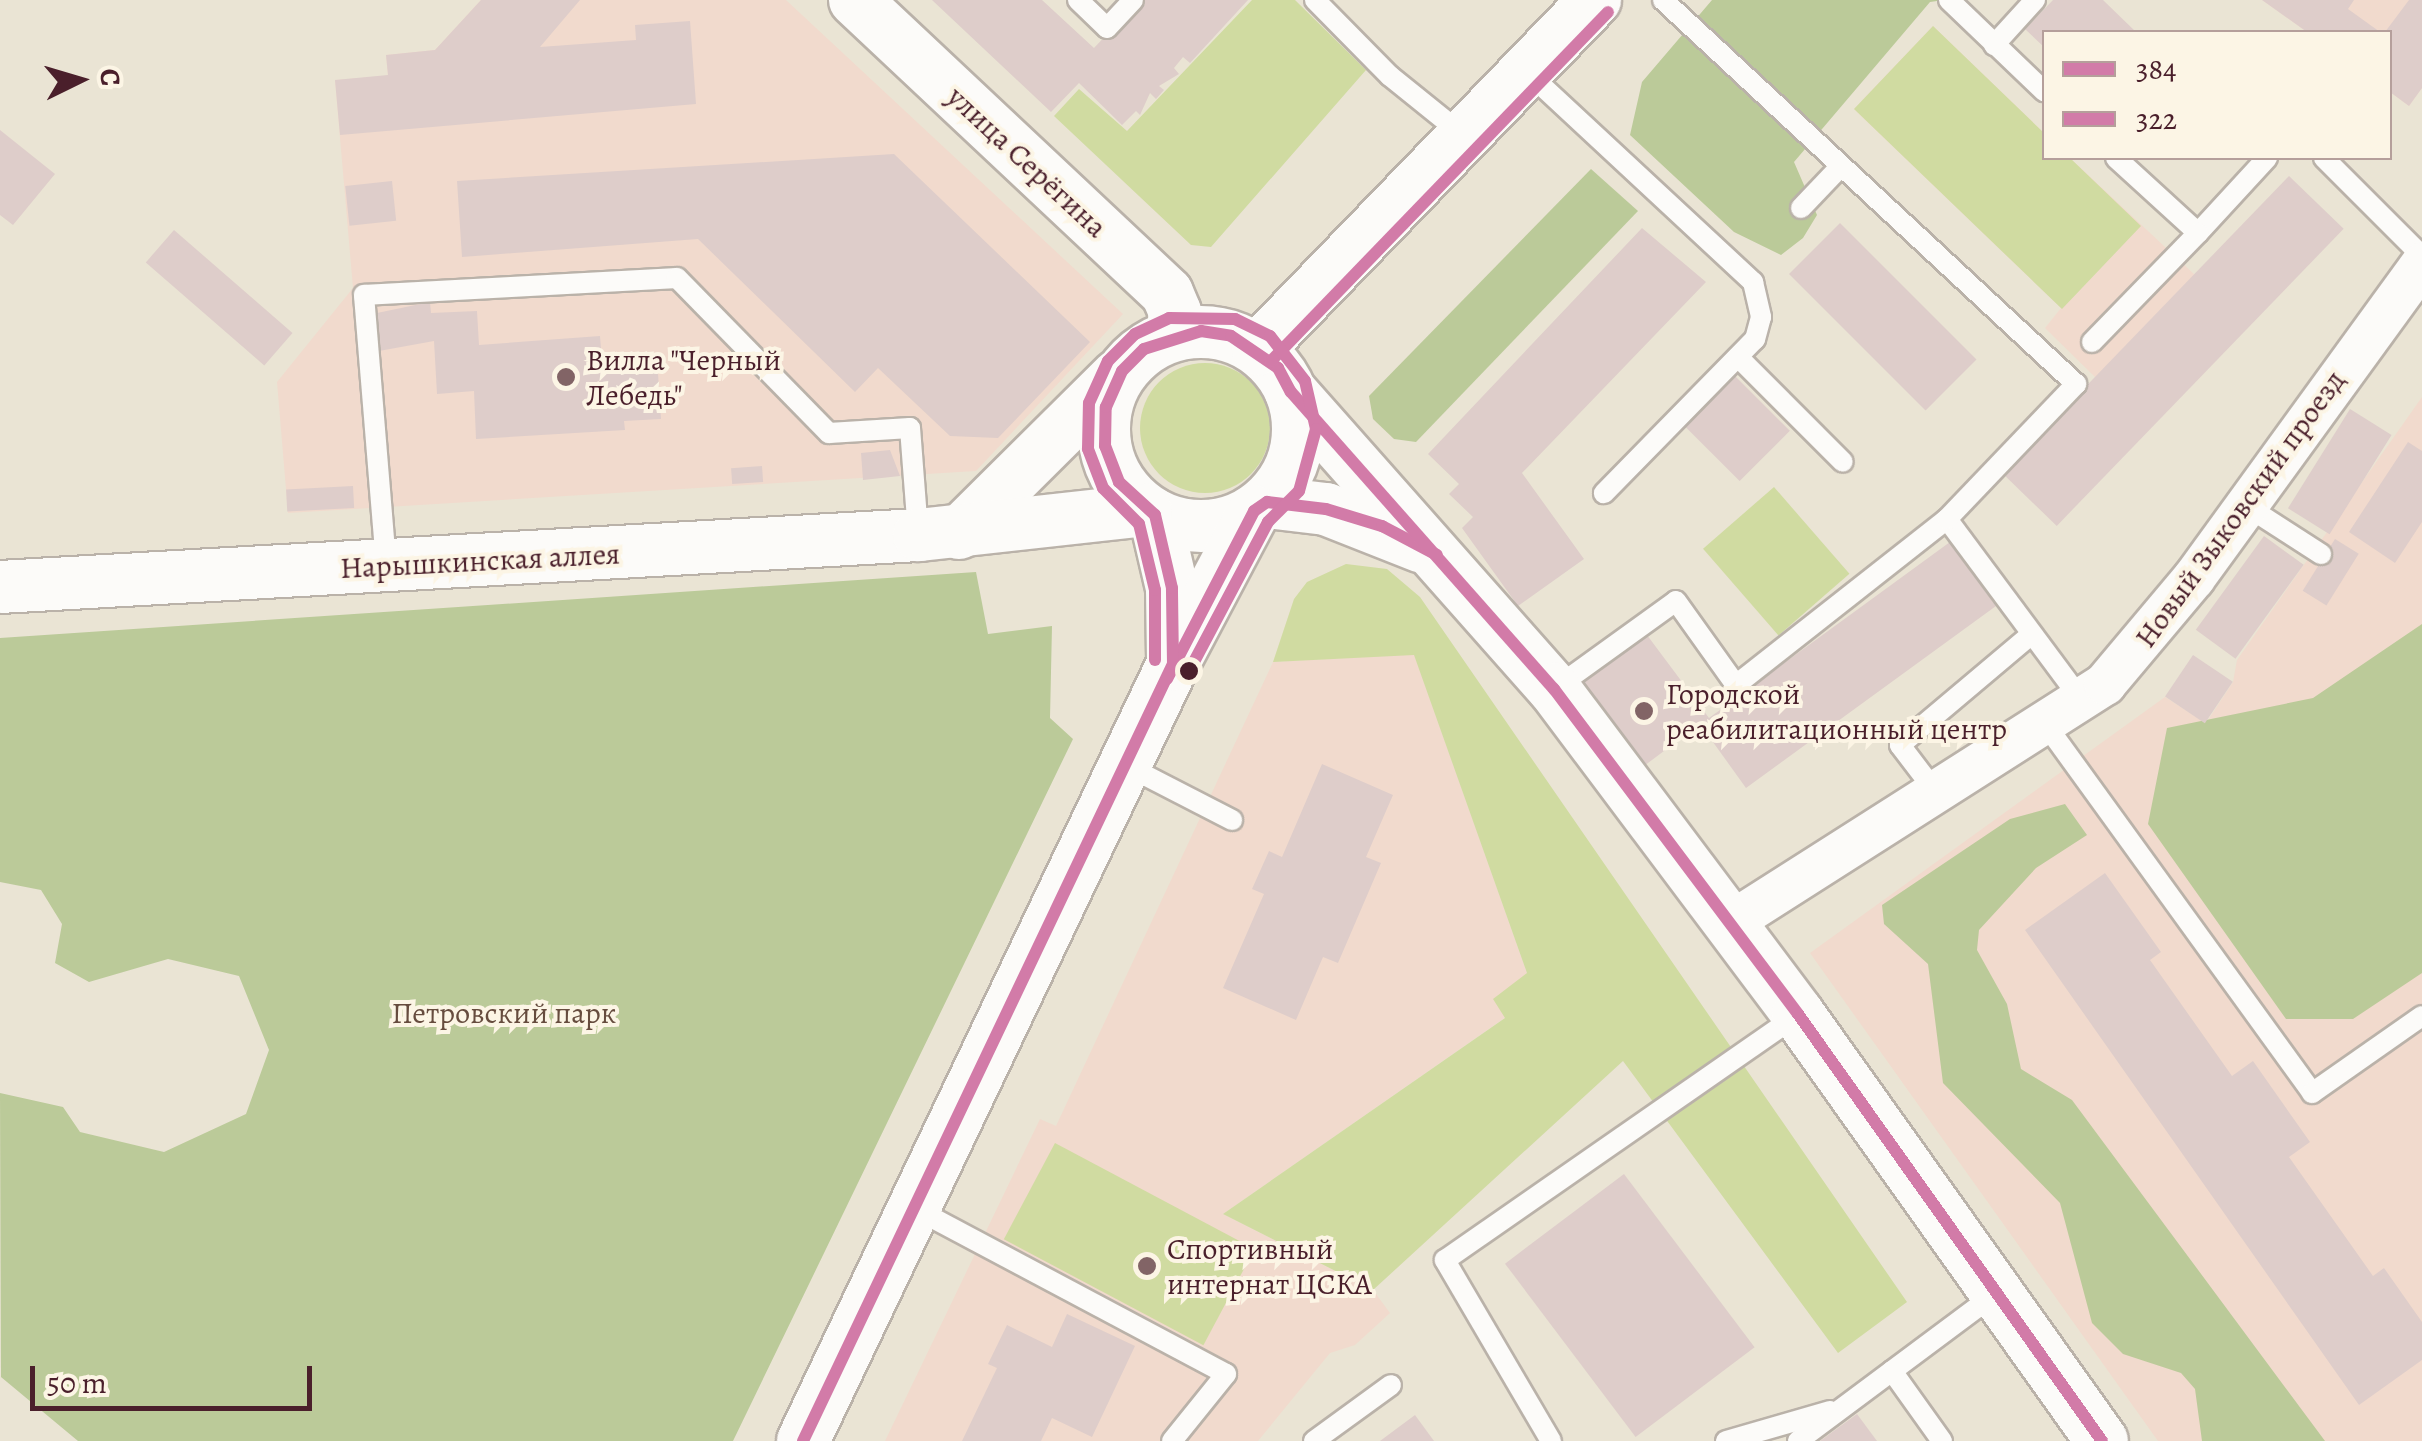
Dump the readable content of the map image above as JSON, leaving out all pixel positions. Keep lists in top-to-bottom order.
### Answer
{
  "streets": {
    "street": ["улица Серёгина", "Новый Зыковский проезд", "Нарышкинская аллея"]
  },
  "crossings": [
    ["улица Серёгина", "Нарышкинская аллея"]
  ],
  "parks": ["Петровский парк"],
  "places": ["Вилла \"Черный Лебедь\"", "Городской реабилитационный центр", "Спортивный интернат ЦСКА"],
  "lines": ["transit line 322", "transit line 384"],
  "legend": ["384", "322"],
  "scale_bar": "50 m",
  "north": "right"
}
